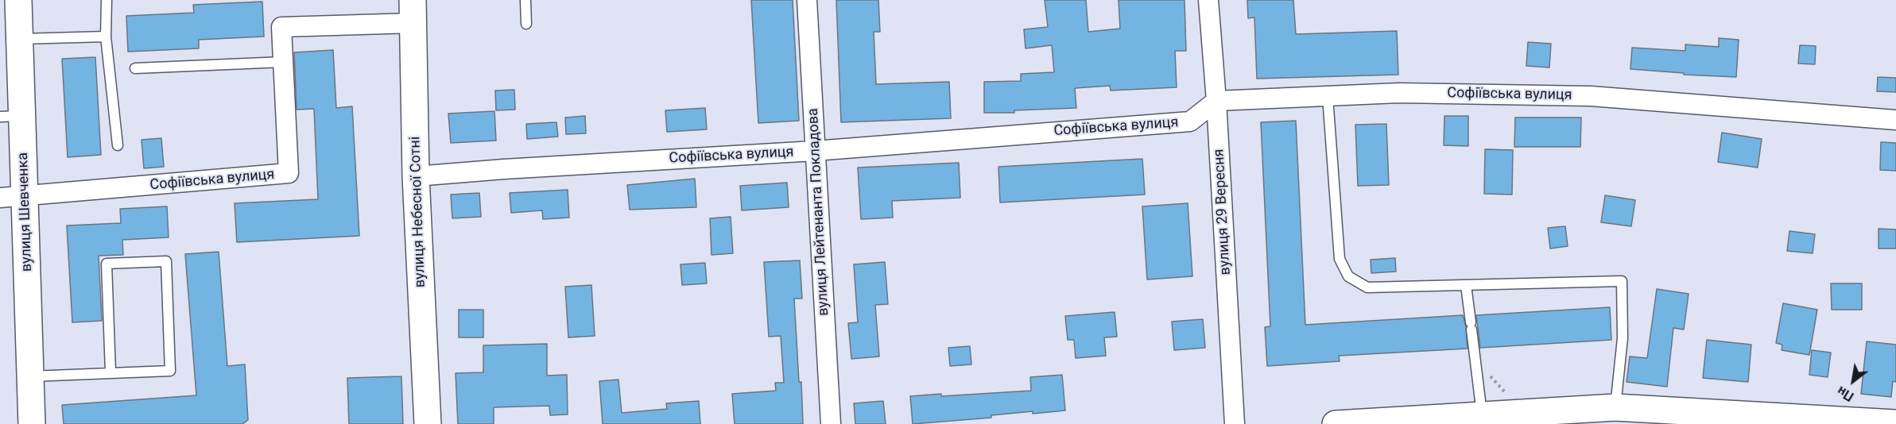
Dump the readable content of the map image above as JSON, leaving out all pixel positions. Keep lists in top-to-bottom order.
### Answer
{
  "streets": {
    "street": [
      "Софіївська вулиця",
      "вулиця Шевченка",
      "вулиця Небесної Сотні",
      "вулиця Лейтенанта Покладова",
      "вулиця 29 Вересня"
    ]
  },
  "crossings": [
    ["Софіївська вулиця", "вулиця Шевченка"],
    ["Софіївська вулиця", "вулиця Небесної Сотні"],
    ["Софіївська вулиця", "вулиця Лейтенанта Покладова"],
    ["Софіївська вулиця", "вулиця 29 Вересня"]
  ],
  "north": "bottom left"
}
